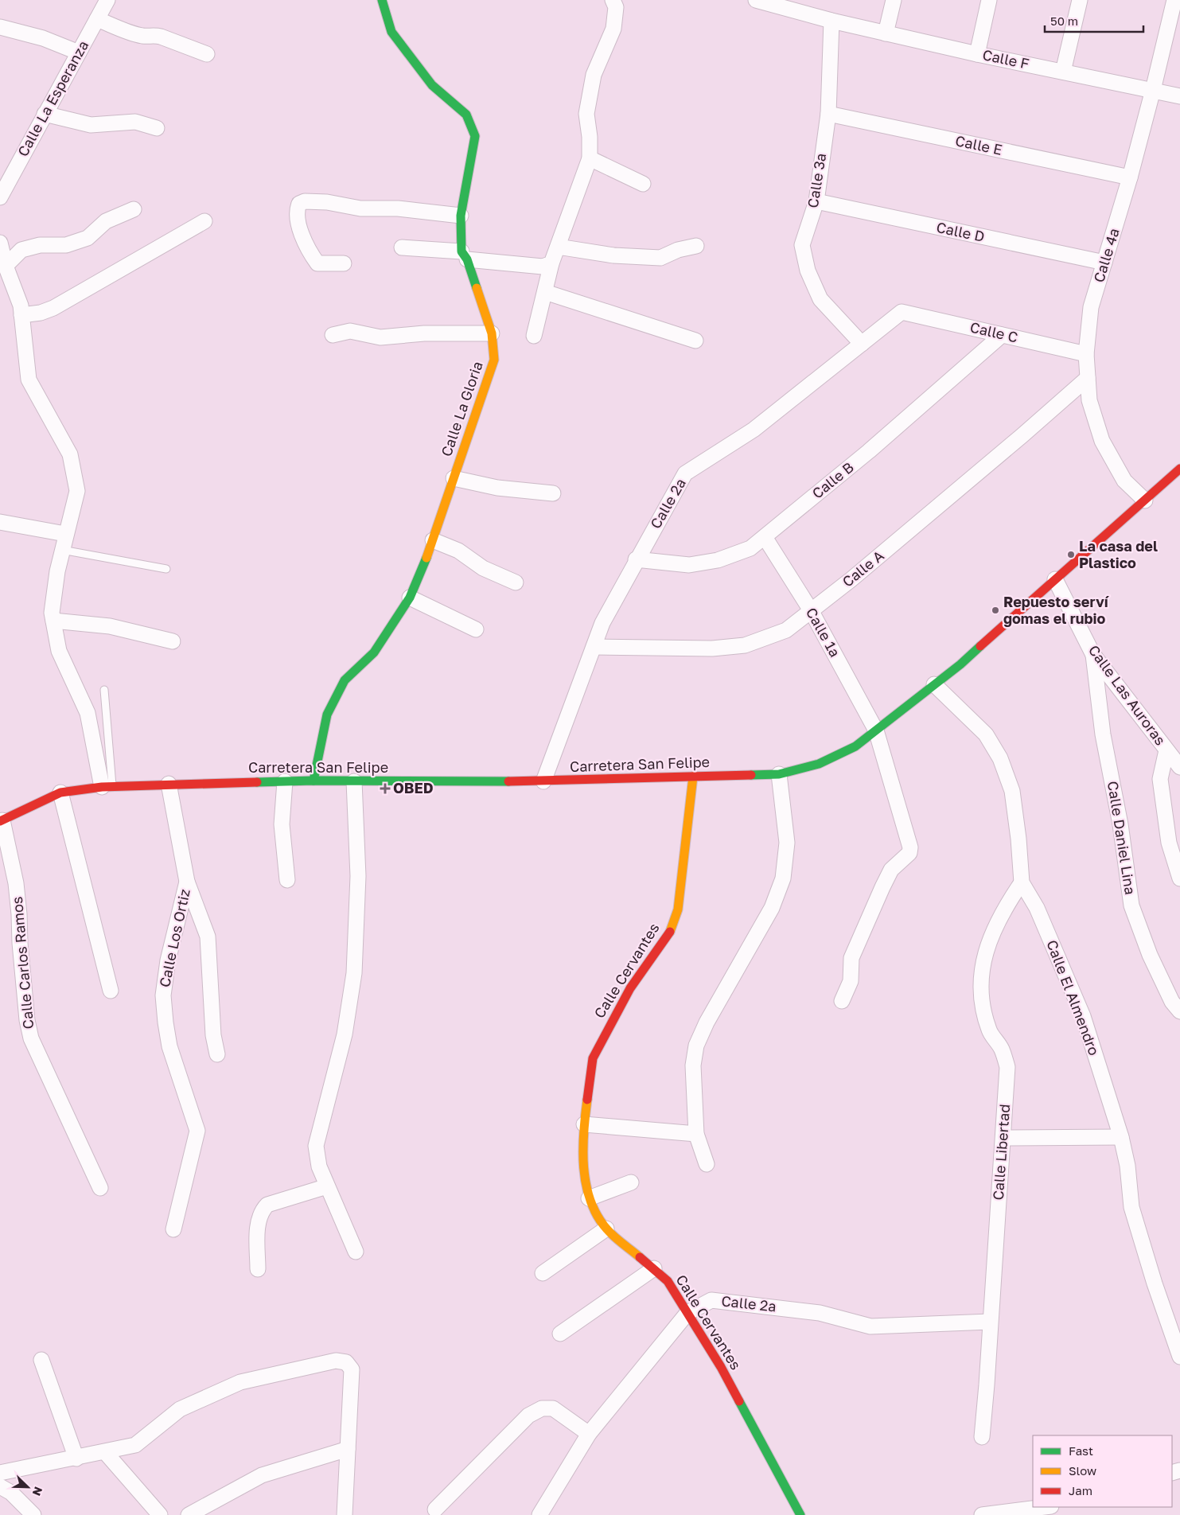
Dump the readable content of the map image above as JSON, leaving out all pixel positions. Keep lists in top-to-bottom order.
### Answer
{
  "streets": {
    "street": [
      "Calle F",
      "Calle La Esperanza",
      "Calle E",
      "Calle 3a",
      "Calle D",
      "Calle 4a",
      "Calle C",
      "Calle La Gloria",
      "Calle B",
      "Calle 2a",
      "Calle A",
      "Calle 1a",
      "Calle Las Auroras",
      "Carretera San Felipe",
      "Calle Daniel Lina",
      "Calle Los Ortiz",
      "Calle Carlos Ramos",
      "Calle Cervantes",
      "Calle El Almendro",
      "Calle Libertad"
    ]
  },
  "crossings": [
    ["Calle F", "Calle 3a"],
    ["Calle F", "Calle 4a"],
    ["Calle E", "Calle 3a"],
    ["Calle E", "Calle 4a"],
    ["Calle 3a", "Calle D"],
    ["Calle 3a", "Calle 2a"],
    ["Calle D", "Calle 4a"],
    ["Calle 4a", "Calle C"],
    ["Calle 4a", "Calle A"],
    ["Calle 4a", "Carretera San Felipe"],
    ["Calle C", "Calle B"],
    ["Calle C", "Calle 2a"],
    ["Calle La Gloria", "Carretera San Felipe"],
    ["Calle B", "Calle 2a"],
    ["Calle B", "Calle 1a"],
    ["Calle 2a", "Calle A"],
    ["Calle 2a", "Carretera San Felipe"],
    ["Calle 2a", "Calle Cervantes"],
    ["Calle 2a", "Calle Libertad"],
    ["Calle A", "Calle 1a"],
    ["Calle 1a", "Carretera San Felipe"],
    ["Calle Las Auroras", "Carretera San Felipe"],
    ["Calle Las Auroras", "Calle Daniel Lina"],
    ["Carretera San Felipe", "Calle Los Ortiz"],
    ["Carretera San Felipe", "Calle Carlos Ramos"],
    ["Carretera San Felipe", "Calle Cervantes"],
    ["Carretera San Felipe", "Calle El Almendro"],
    ["Calle El Almendro", "Calle Libertad"]
  ],
  "places": {
    "other": ["La casa del Plastico", "Repuesto serví gomas el rubio"],
    "health": ["OBED"]
  },
  "legend": ["Fast", "Slow", "Jam"],
  "scale_bar": "50 m",
  "north": "bottom right"
}
